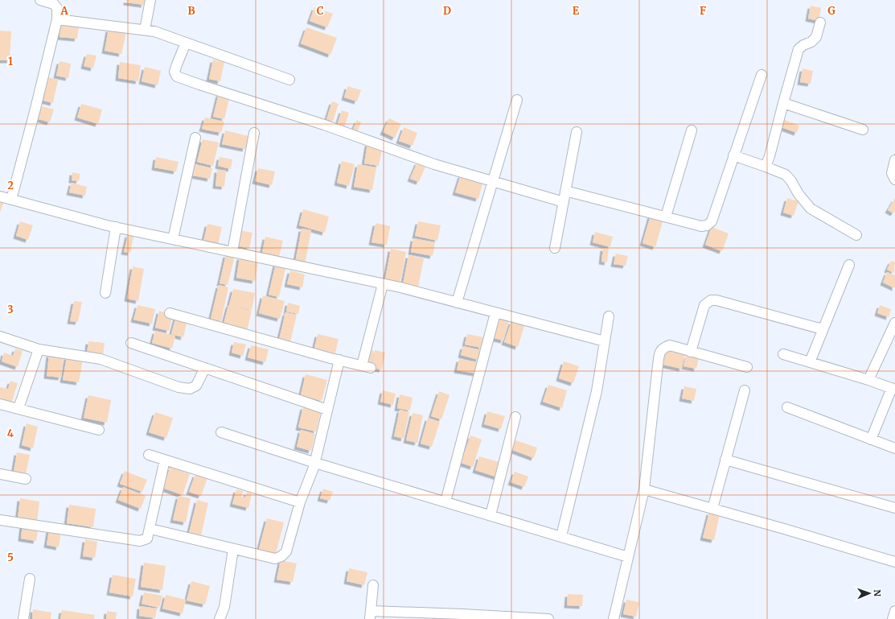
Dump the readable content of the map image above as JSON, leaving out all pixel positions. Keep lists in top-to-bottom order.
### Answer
{
  "north": "right",
  "grid": {
    "columns": [
      "A",
      "B",
      "C",
      "D",
      "E",
      "F",
      "G"
    ],
    "rows": [
      "1",
      "2",
      "3",
      "4",
      "5"
    ]
  }
}
